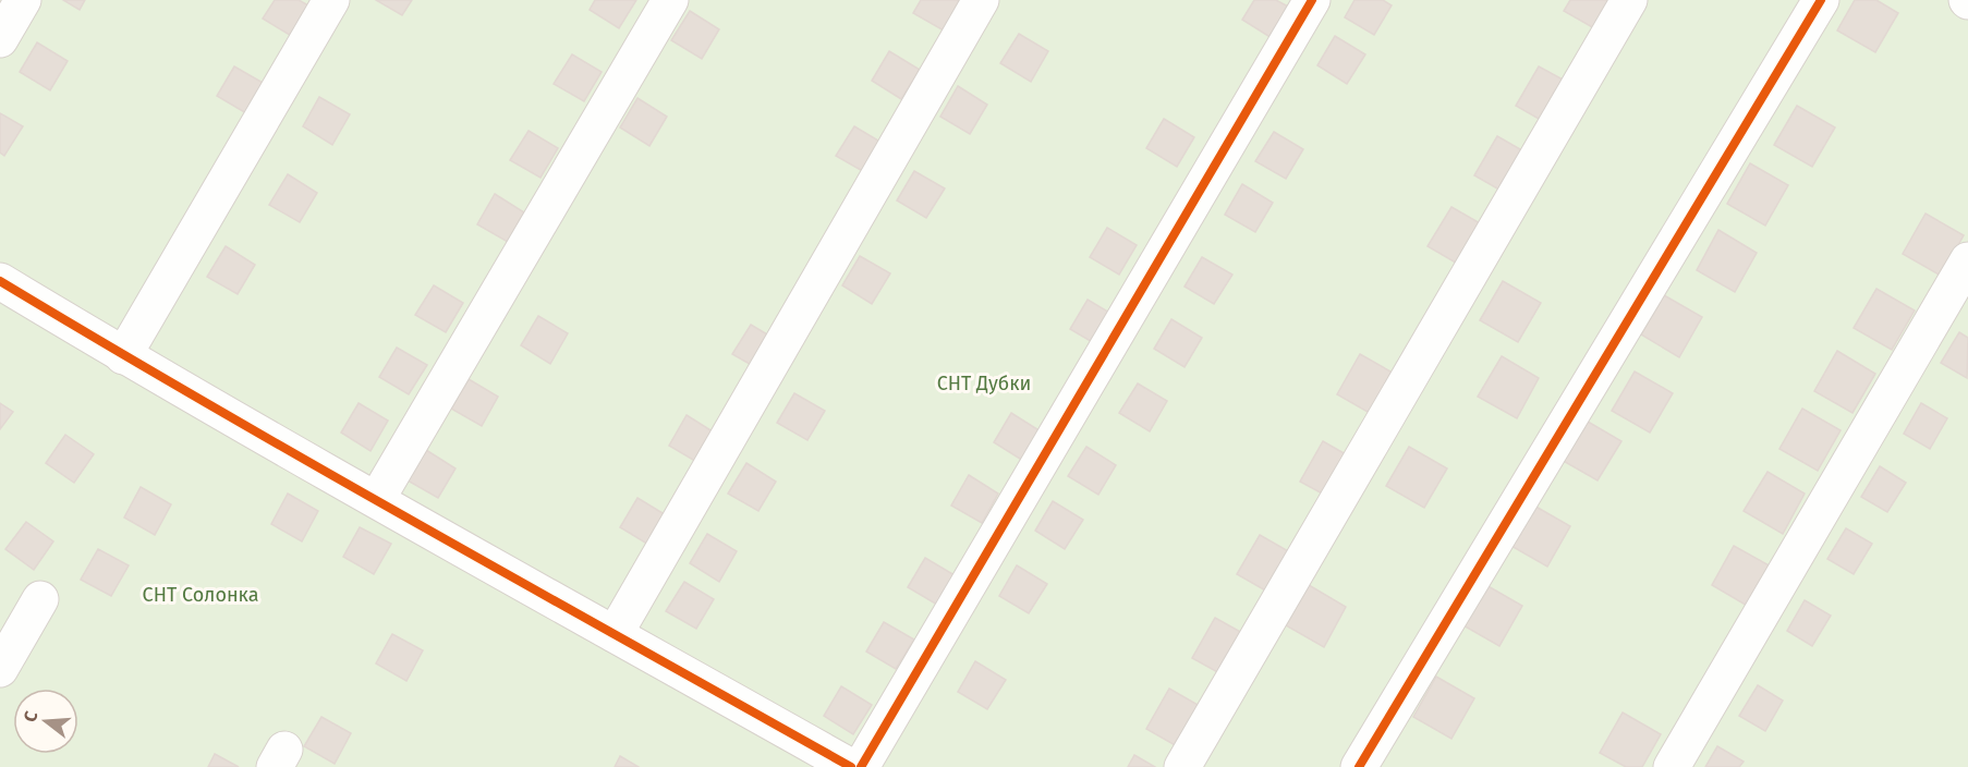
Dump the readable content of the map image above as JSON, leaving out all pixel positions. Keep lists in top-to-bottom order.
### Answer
{
  "parks": ["СНТ Дубки", "СНТ Солонка"],
  "north": "left"
}
